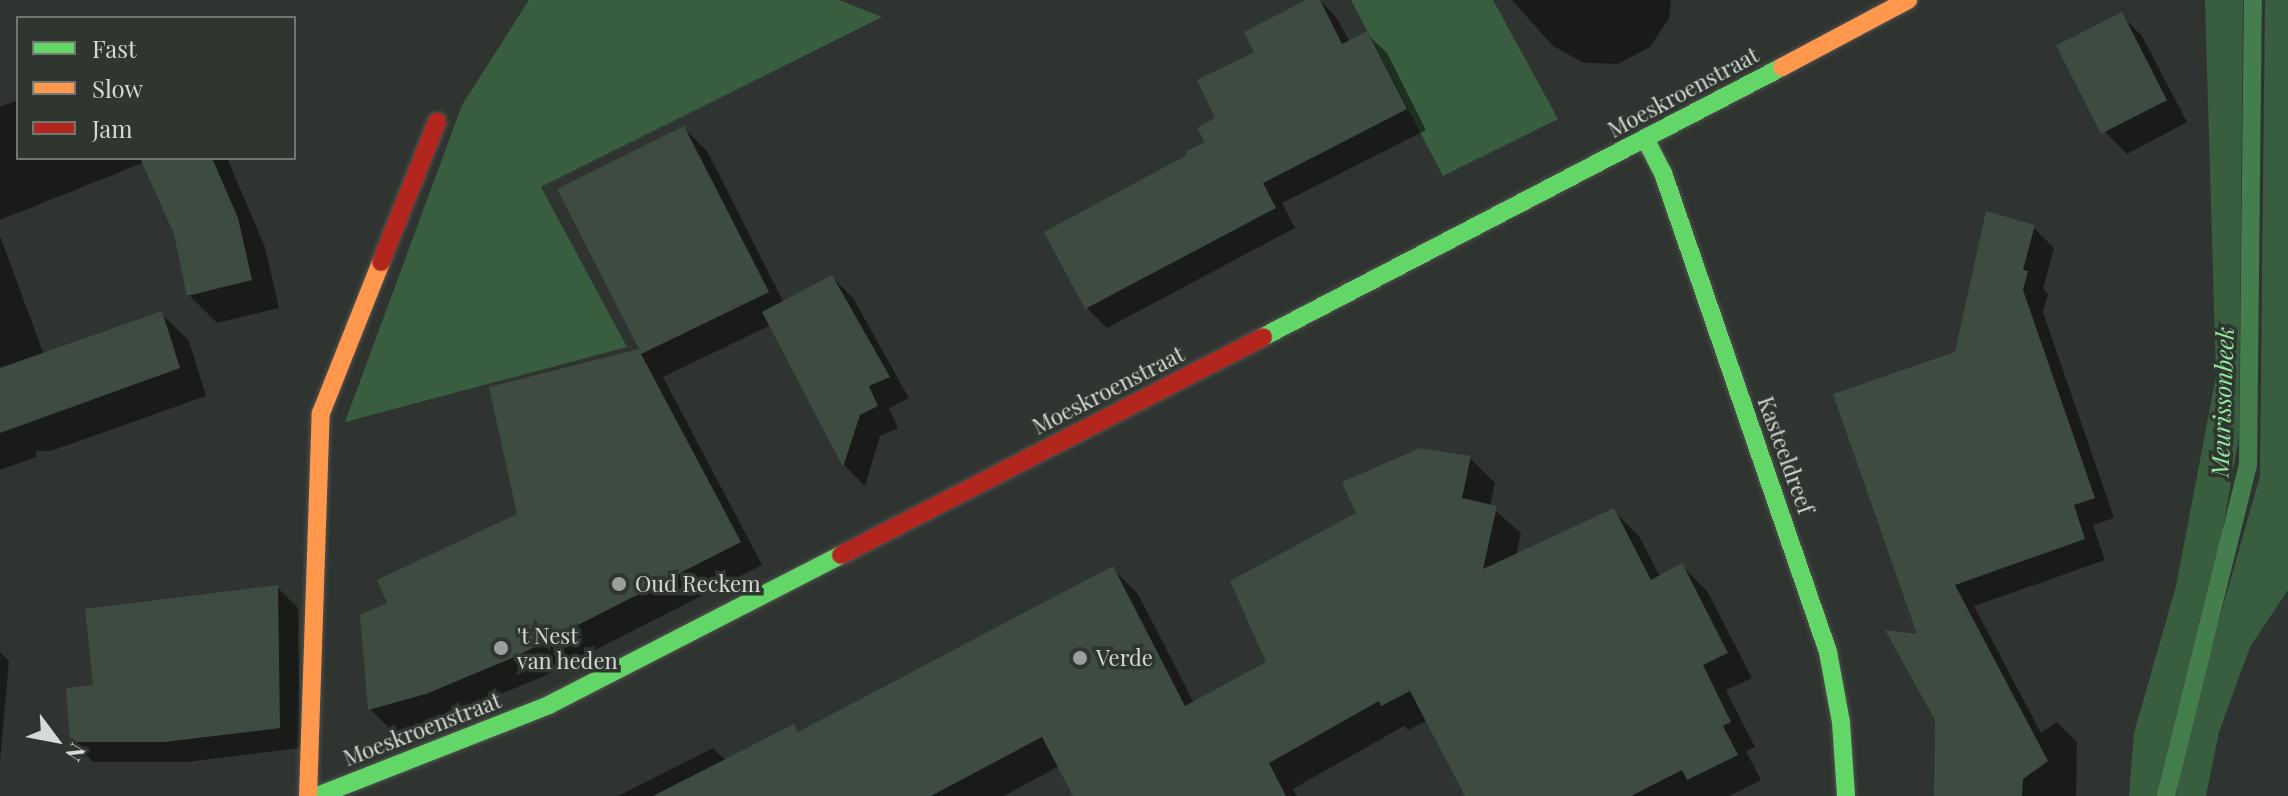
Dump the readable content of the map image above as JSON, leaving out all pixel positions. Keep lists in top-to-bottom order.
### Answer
{
  "streets": {
    "main road": ["Moeskroenstraat", "Kasteeldreef"]
  },
  "crossings": [
    ["Moeskroenstraat", "Kasteeldreef"]
  ],
  "water": ["Meurissonbeek"],
  "places": ["Oud Reckem", "'t Nest van heden", "Verde"],
  "legend": ["Fast", "Slow", "Jam"],
  "north": "bottom right"
}
